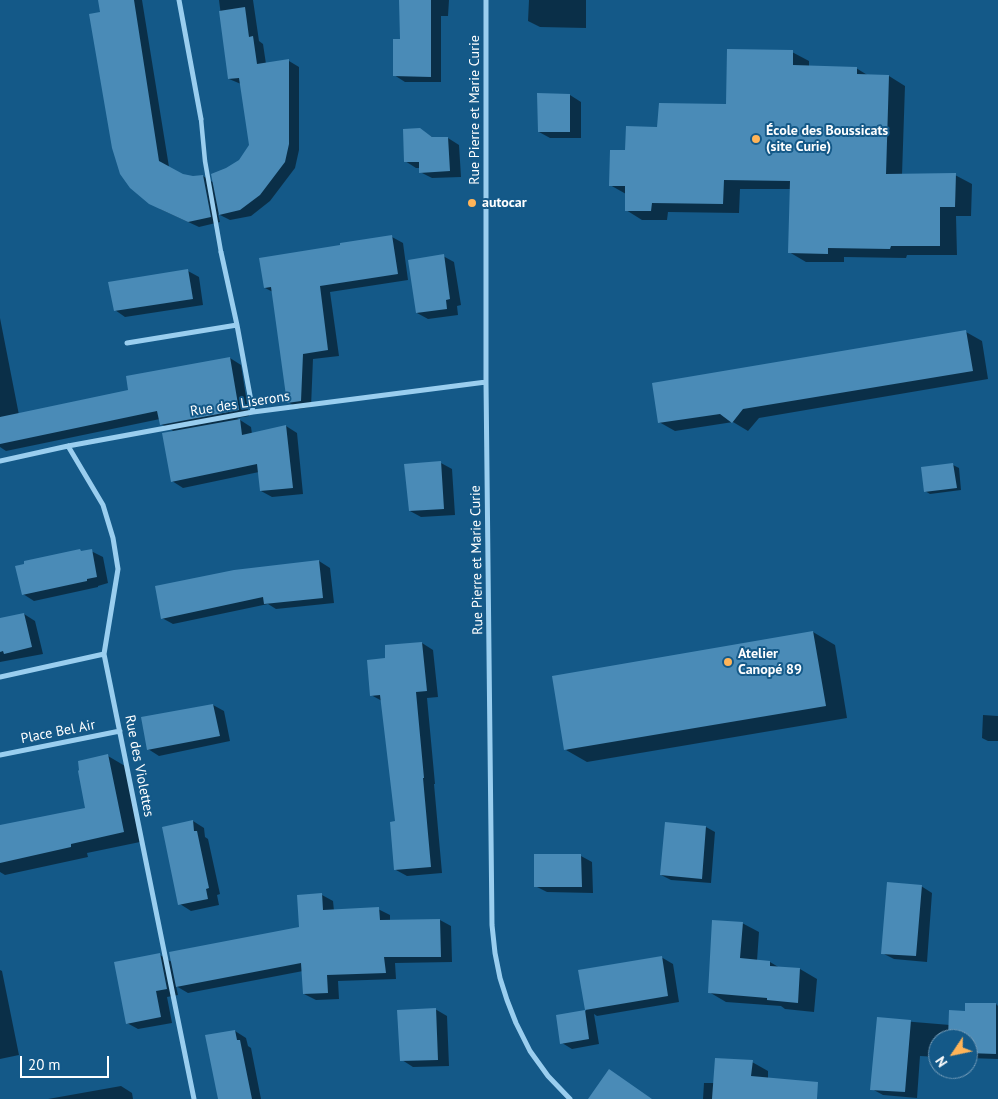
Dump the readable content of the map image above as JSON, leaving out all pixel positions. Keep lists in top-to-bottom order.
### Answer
{
  "streets": {
    "street": [
      "Rue Pierre et Marie Curie",
      "Rue des Liserons",
      "Place Bel Air",
      "Rue des Violettes"
    ]
  },
  "crossings": [
    ["Rue Pierre et Marie Curie", "Rue des Liserons"],
    ["Rue des Liserons", "Rue des Violettes"],
    ["Place Bel Air", "Rue des Violettes"]
  ],
  "places": ["École des Boussicats (site Curie)", "autocar", "Atelier Canopé 89"],
  "scale_bar": "20 m",
  "north": "bottom left"
}
